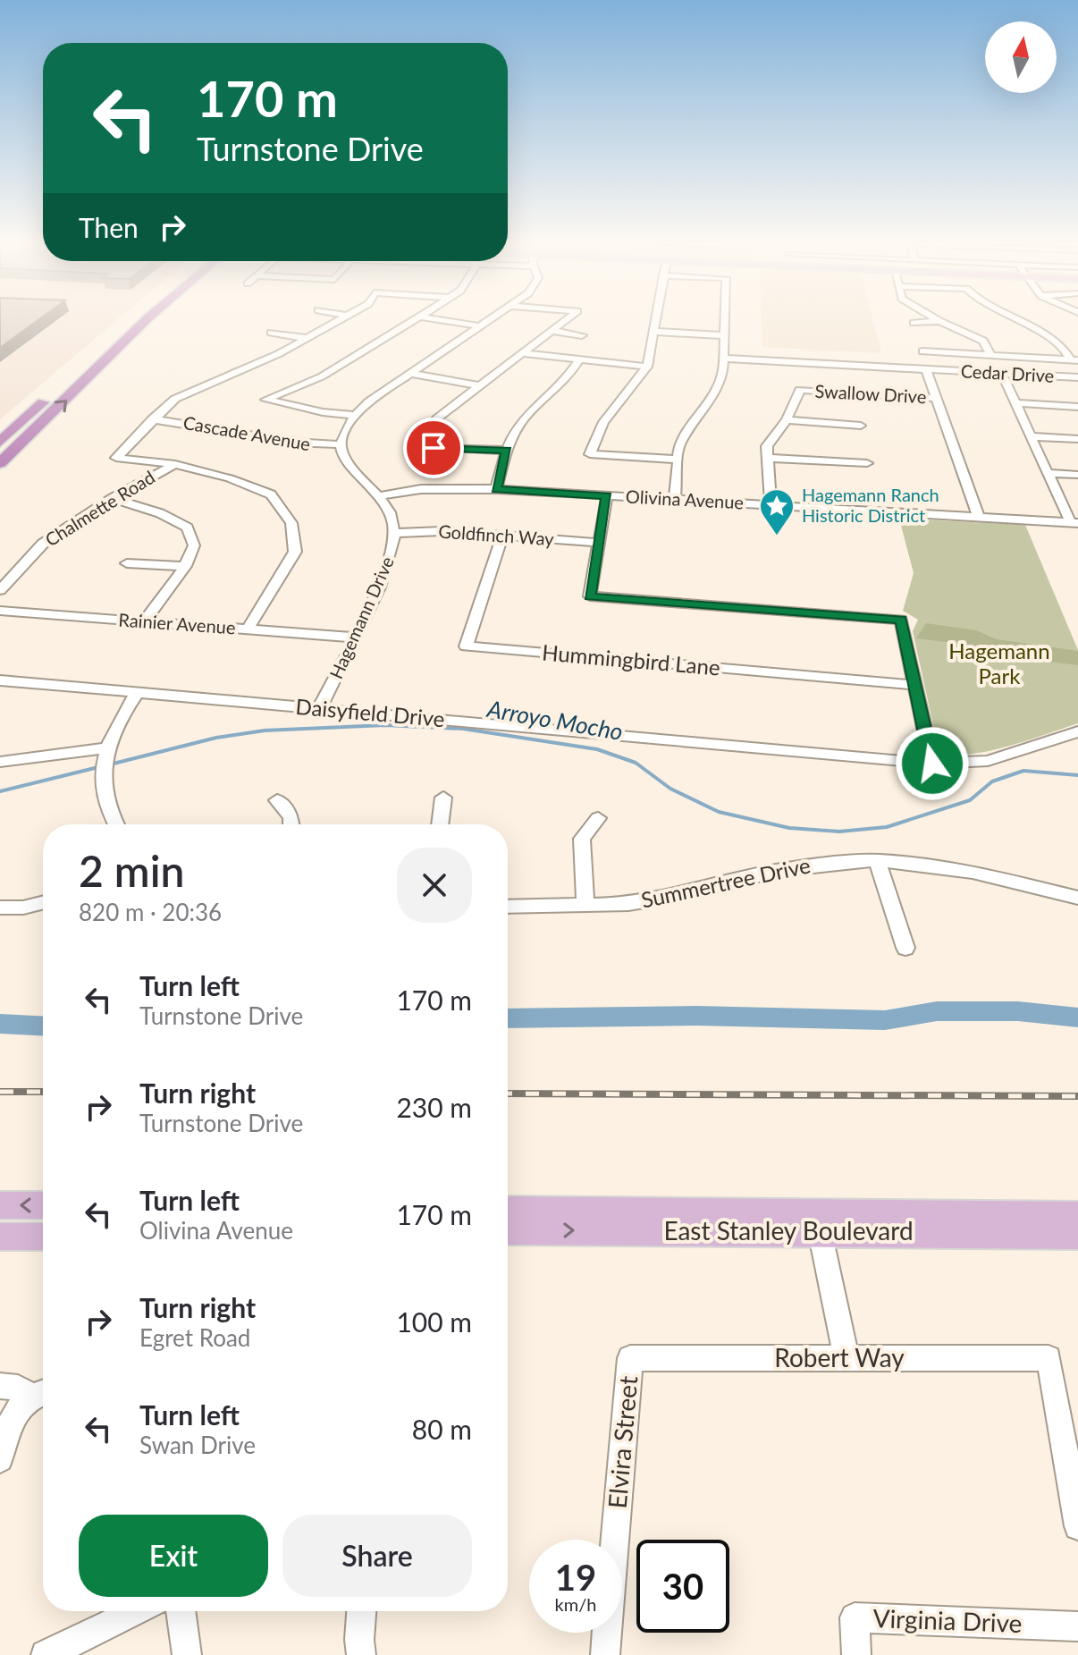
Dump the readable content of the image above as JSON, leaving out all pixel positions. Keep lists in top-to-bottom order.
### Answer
{
  "streets": {
    "main road": ["East Stanley Boulevard"],
    "street": [
      "Cedar Drive",
      "Swallow Drive",
      "Cascade Avenue",
      "Olivina Avenue",
      "Chalmette Road",
      "Goldfinch Way",
      "Hagemann Drive",
      "Rainier Avenue",
      "Hummingbird Lane",
      "Daisyfield Drive",
      "Summertree Drive",
      "Robert Way",
      "Elvira Street",
      "Virginia Drive"
    ]
  },
  "crossings": [
    ["Swallow Drive", "Olivina Avenue"],
    ["Cascade Avenue", "Hagemann Drive"],
    ["Olivina Avenue", "Hagemann Drive"],
    ["Goldfinch Way", "Hagemann Drive"],
    ["Goldfinch Way", "Hummingbird Lane"],
    ["Hagemann Drive", "Rainier Avenue"],
    ["Hagemann Drive", "Daisyfield Drive"],
    ["Robert Way", "Elvira Street"]
  ],
  "water": ["Arroyo Mocho"],
  "parks": ["Hagemann Park"],
  "places": {
    "place": ["Hagemann Ranch Historic District"]
  },
  "north": "top",
  "page": {
    "turn": ["170 m", "Turnstone Drive"],
    "then": "Then",
    "heading": ["2 min", "820 m · 20:36"],
    "list": [
      {
        "name": "Turn left",
        "note": "Turnstone Drive",
        "value": "170 m"
      },
      {
        "name": "Turn right",
        "note": "Turnstone Drive",
        "value": "230 m"
      },
      {
        "name": "Turn left",
        "note": "Olivina Avenue",
        "value": "170 m"
      },
      {
        "name": "Turn right",
        "note": "Egret Road",
        "value": "100 m"
      },
      {
        "name": "Turn left",
        "note": "Swan Drive",
        "value": "80 m"
      }
    ],
    "buttons": ["Exit", "Share"],
    "speed": "19 km/h",
    "limit": "30"
  }
}
